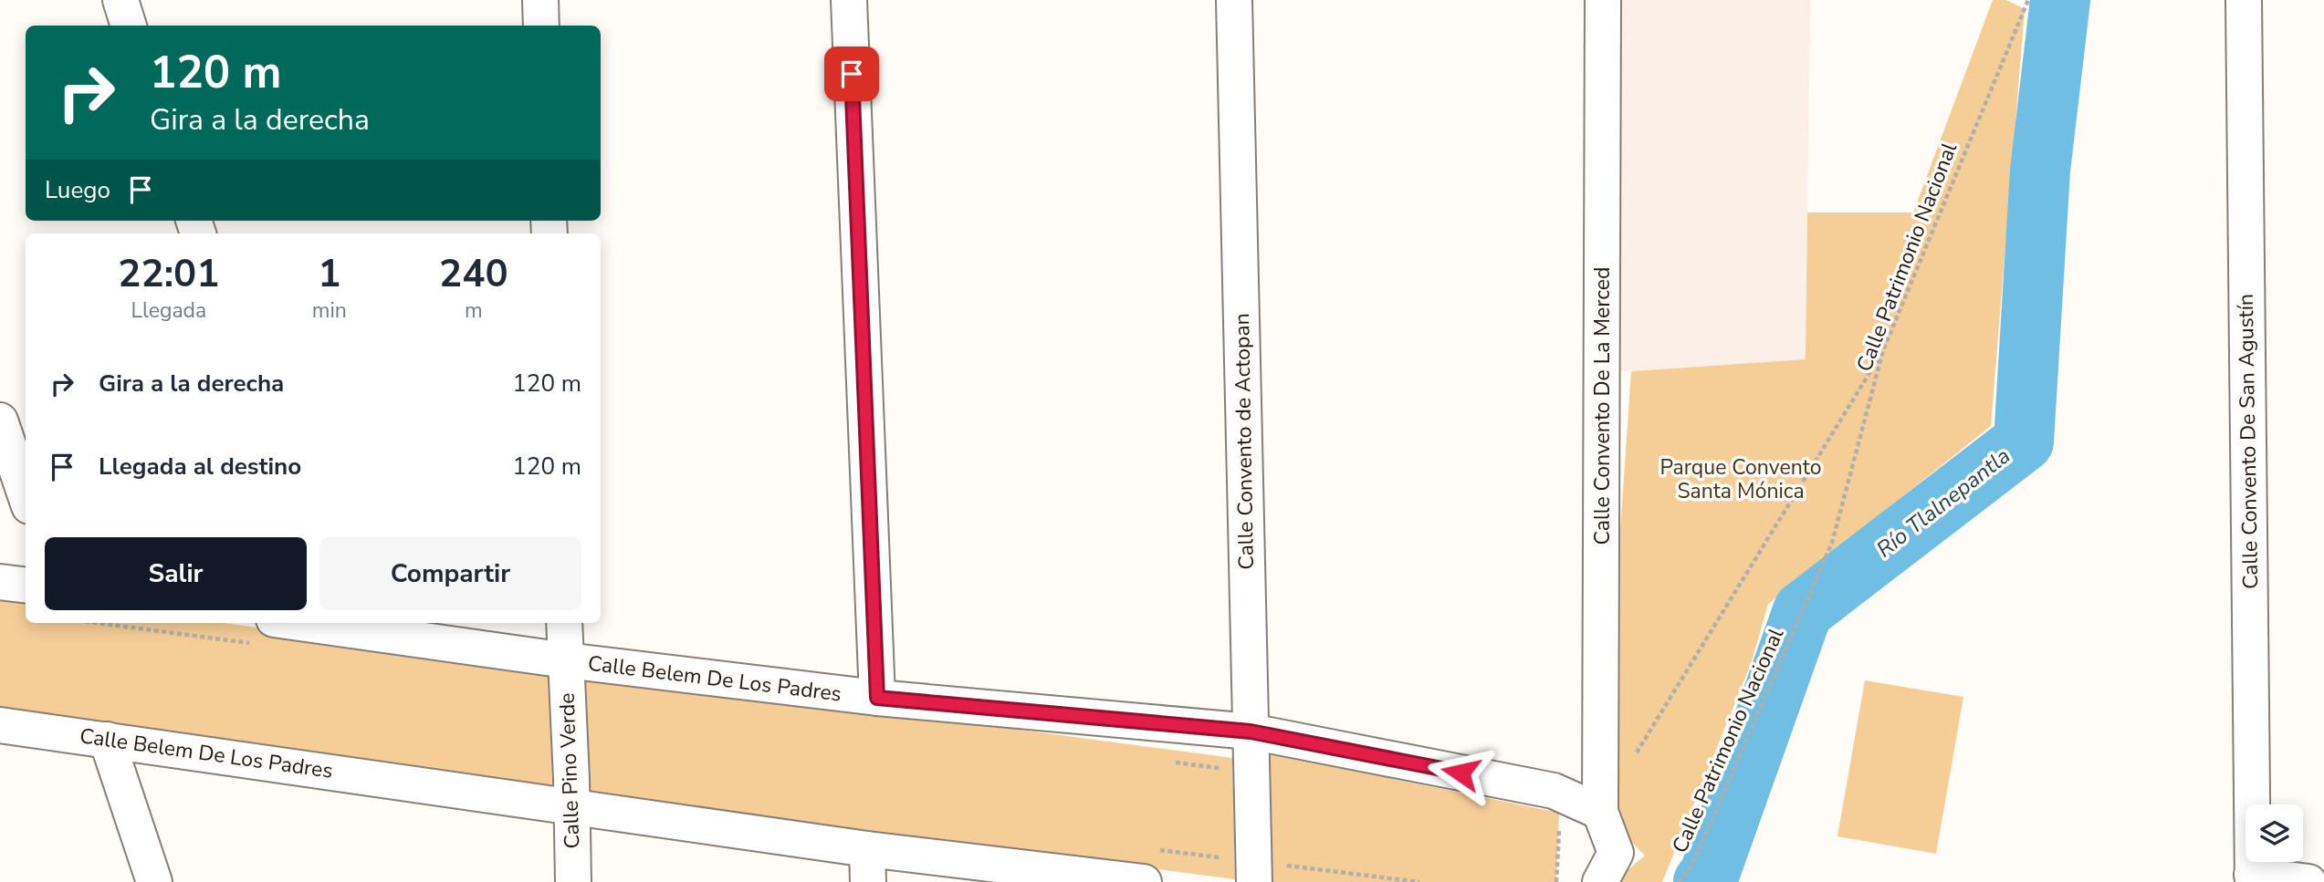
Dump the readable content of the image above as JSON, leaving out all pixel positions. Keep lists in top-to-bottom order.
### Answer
{
  "streets": {
    "street": [
      "Calle Convento De La Merced",
      "Calle Convento de Actopan",
      "Calle Convento De San Agustín",
      "Calle Belem De Los Padres",
      "Calle Pino Verde"
    ],
    "path": ["Calle Patrimonio Nacional"]
  },
  "crossings": [
    ["Calle Convento De La Merced", "Calle Belem De Los Padres"],
    ["Calle Convento de Actopan", "Calle Belem De Los Padres"],
    ["Calle Belem De Los Padres", "Calle Pino Verde"]
  ],
  "water": ["Río Tlalnepantla"],
  "parks": ["Parque Convento Santa Mónica"],
  "page": {
    "turn": ["120 m", "Gira a la derecha"],
    "then": "Luego",
    "eta": [
      "22:01",
      "Llegada",
      "1",
      "min",
      "240",
      "m"
    ],
    "list": [
      {
        "name": "Gira a la derecha",
        "value": "120 m"
      },
      {
        "name": "Llegada al destino",
        "value": "120 m"
      }
    ],
    "buttons": ["Salir", "Compartir"]
  }
}
